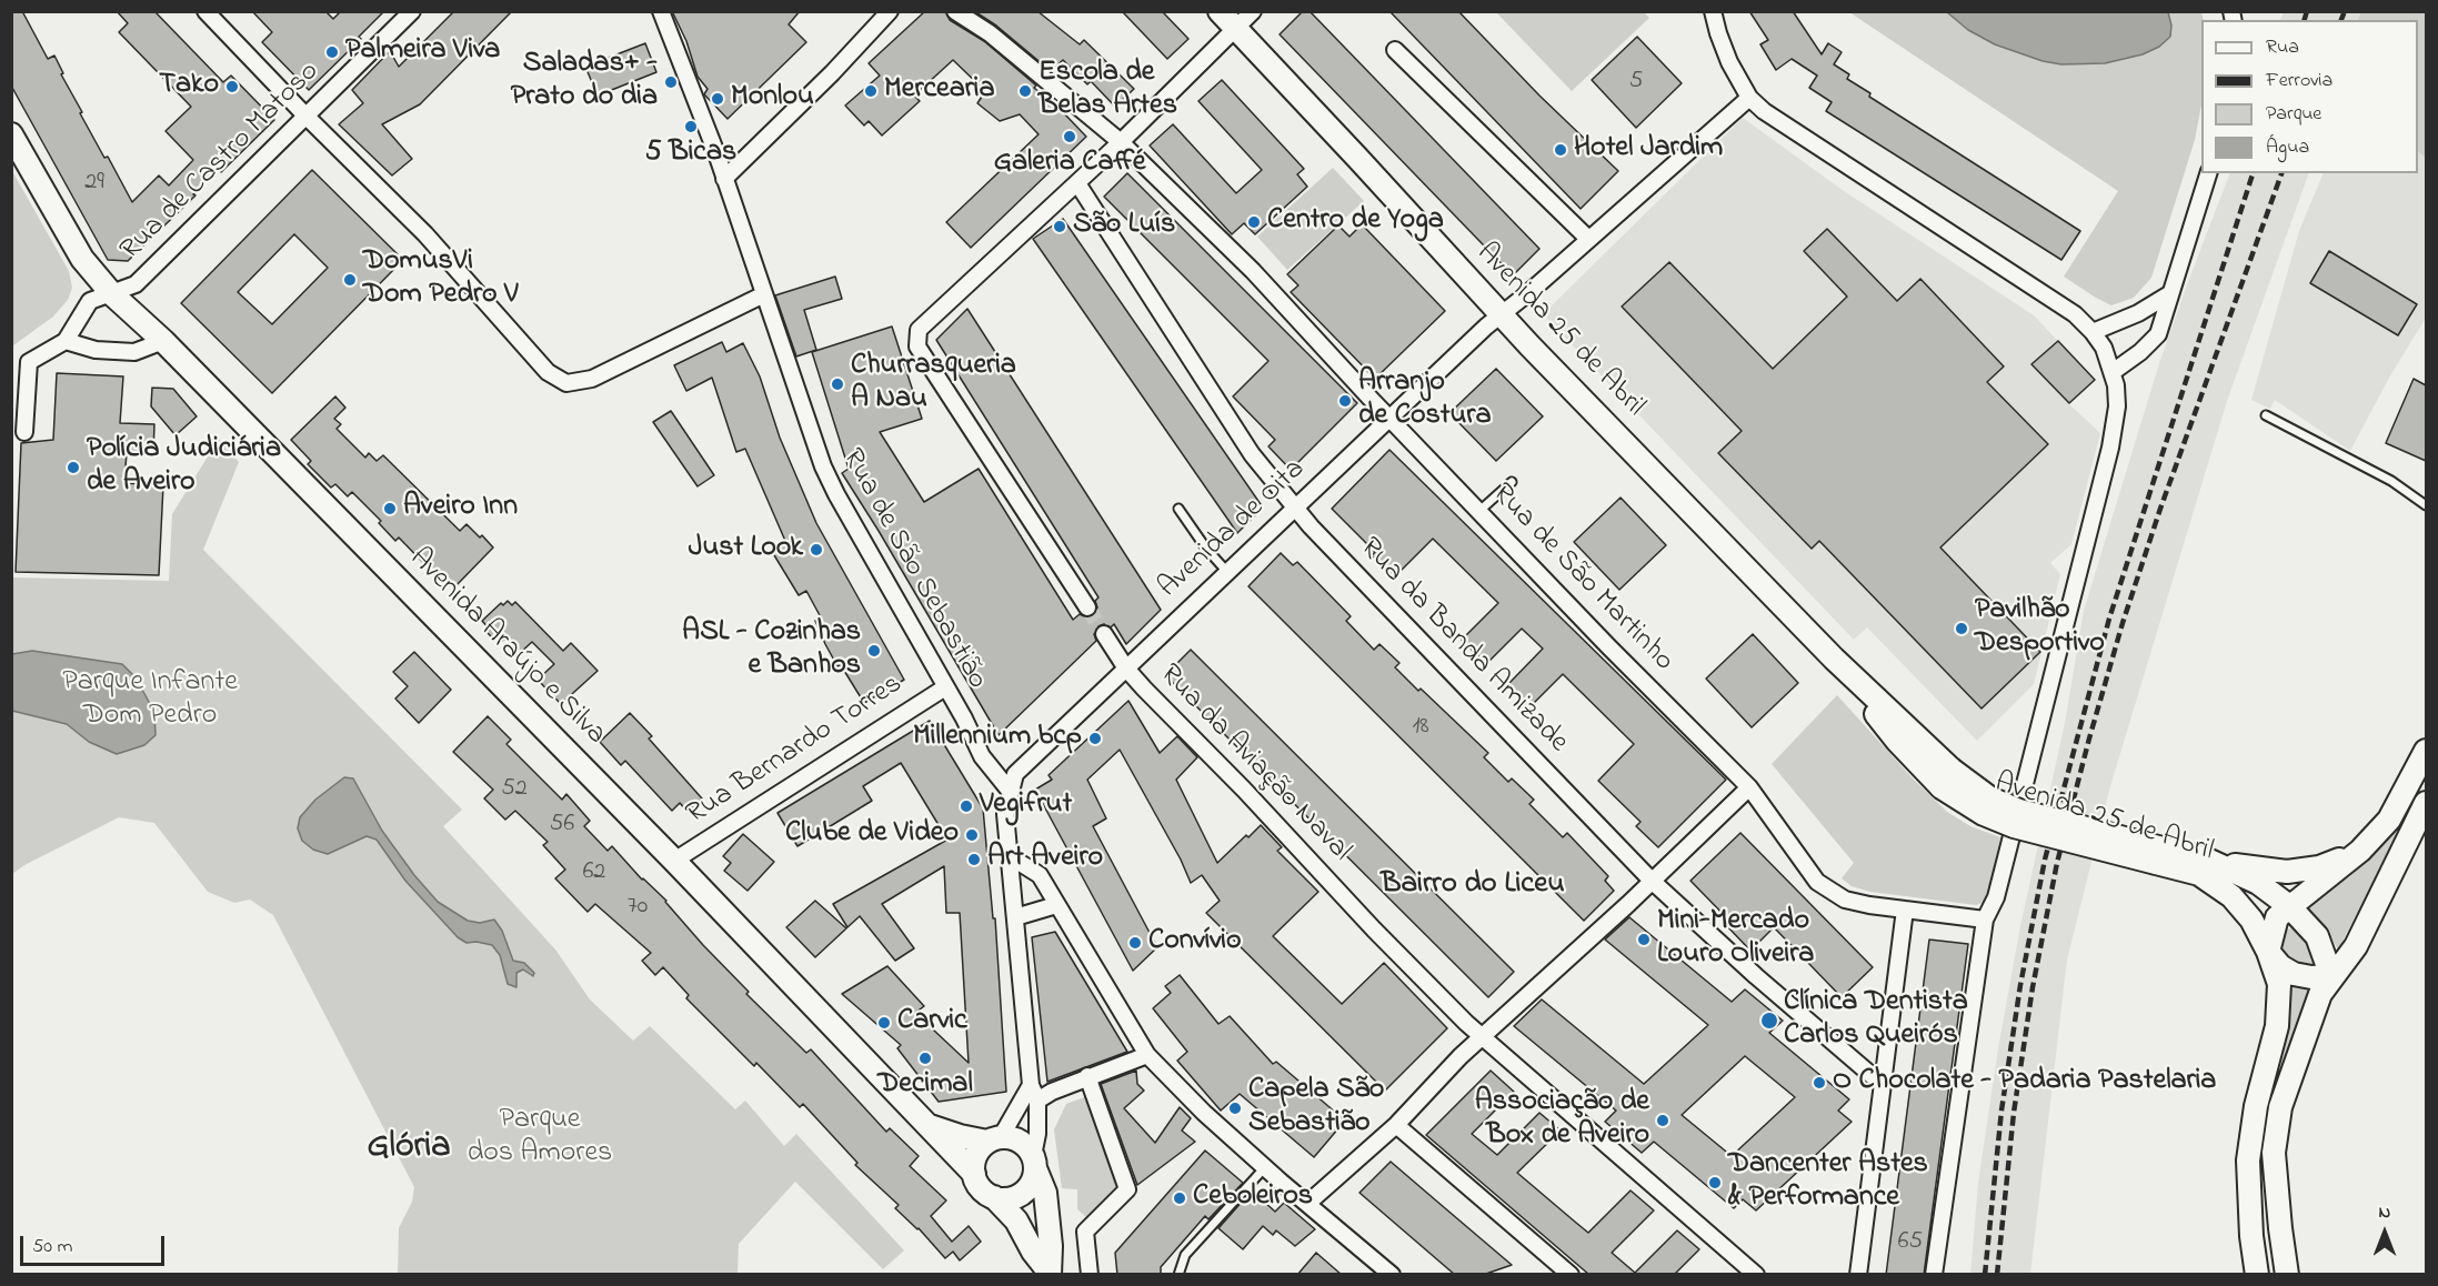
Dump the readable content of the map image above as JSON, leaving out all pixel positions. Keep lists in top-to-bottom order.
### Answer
{
  "streets": {
    "street": [
      "Rua de Castro Matoso",
      "Avenida 25 de Abril",
      "Avenida de Oita",
      "Rua de São Sebastião",
      "Rua de São Martinho",
      "Rua da Banda Amizade",
      "Avenida Araújo e Silva",
      "Rua Bernardo Torres",
      "Rua da Aviação Naval"
    ]
  },
  "crossings": [
    ["Rua de Castro Matoso", "Avenida Araújo e Silva"],
    ["Avenida 25 de Abril", "Avenida de Oita"],
    ["Avenida de Oita", "Rua de São Sebastião"],
    ["Avenida de Oita", "Rua de São Martinho"],
    ["Avenida de Oita", "Rua da Banda Amizade"],
    ["Avenida de Oita", "Rua da Aviação Naval"],
    ["Rua de São Sebastião", "Rua Bernardo Torres"],
    ["Avenida Araújo e Silva", "Rua Bernardo Torres"]
  ],
  "districts": ["Bairro do Liceu", "Glória"],
  "parks": ["Parque Infante Dom Pedro", "Parque dos Amores"],
  "places": [
    "Palmeira Viva",
    "Saladas+ - Prato do dia",
    "Tako",
    "Mercearia",
    "Escola de Belas Artes",
    "Monlou",
    "5 Bicas",
    "Galeria Caffé",
    "Hotel Jardim",
    "Centro de Yoga",
    "São Luís",
    "DomusVi Dom Pedro V",
    "Churrasqueria A Nau",
    "Arranjo de Costura",
    "Polícia Judiciária de Aveiro",
    "Aveiro Inn",
    "Just Look",
    "Pavilhão Desportivo",
    "ASL - Cozinhas e Banhos",
    "Millennium bcp",
    "Vegifrut",
    "Clube de Video",
    "Art Aveiro",
    "Mini-Mercado Louro Oliveira",
    "Convívio",
    "Clínica Dentista Carlos Queirós",
    "Carvic",
    "Decimal",
    "O Chocolate - Padaria Pastelaria",
    "Capela São Sebastião",
    "Associação de Box de Aveiro",
    "Dancenter Astes & Performance",
    "Ceboleiros"
  ],
  "house_numbers": [
    "5",
    "29",
    "18",
    "52",
    "56",
    "62",
    "70",
    "65"
  ],
  "legend": [
    "Rua",
    "Ferrovia",
    "Parque",
    "Água"
  ],
  "scale_bar": "50 m",
  "north": "top"
}
